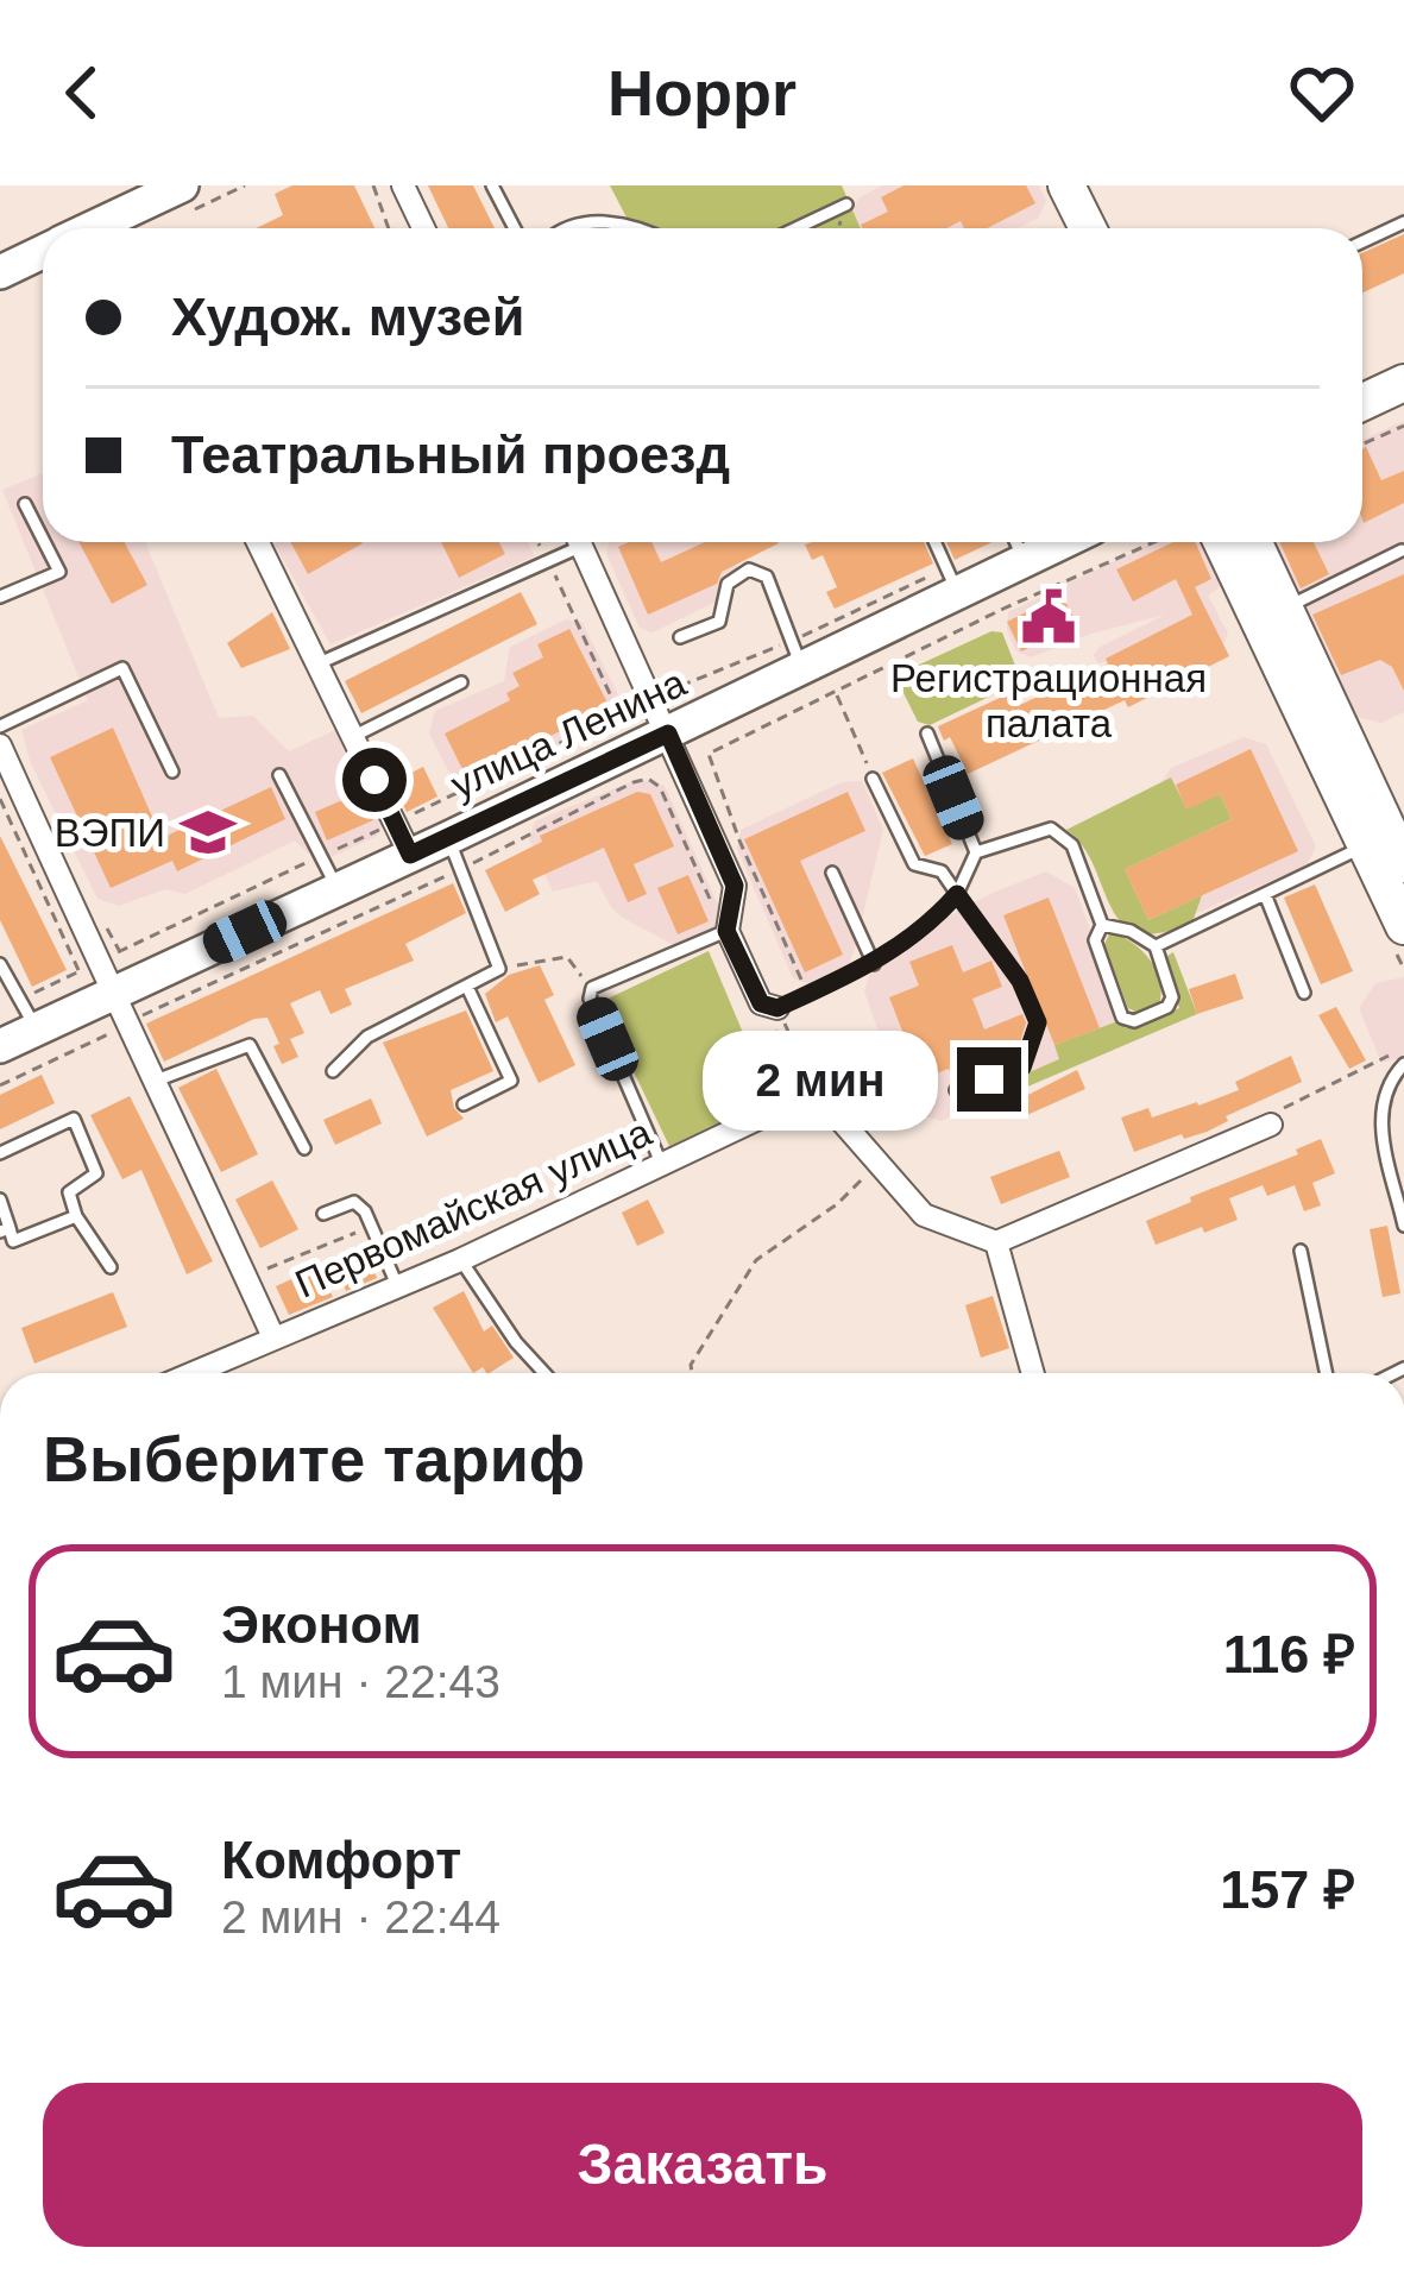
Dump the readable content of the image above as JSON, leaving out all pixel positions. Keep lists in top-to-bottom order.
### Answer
{
  "streets": {
    "main road": ["улица Ленина"],
    "street": ["Первомайская улица"]
  },
  "places": {
    "public building": ["Регистрационная палата"],
    "school or university": ["ВЭПИ"]
  },
  "page": {
    "header": "Hoppr",
    "banner": ["Худож. музей", "Театральный проезд"],
    "bubble": "2 мин",
    "heading": "Выберите тариф",
    "list": [
      {
        "name": "Эконом",
        "note": "1 мин · 22:43",
        "value": "116 ₽"
      },
      {
        "name": "Комфорт",
        "note": "2 мин · 22:44",
        "value": "157 ₽"
      }
    ],
    "buttons": "Заказать"
  }
}
